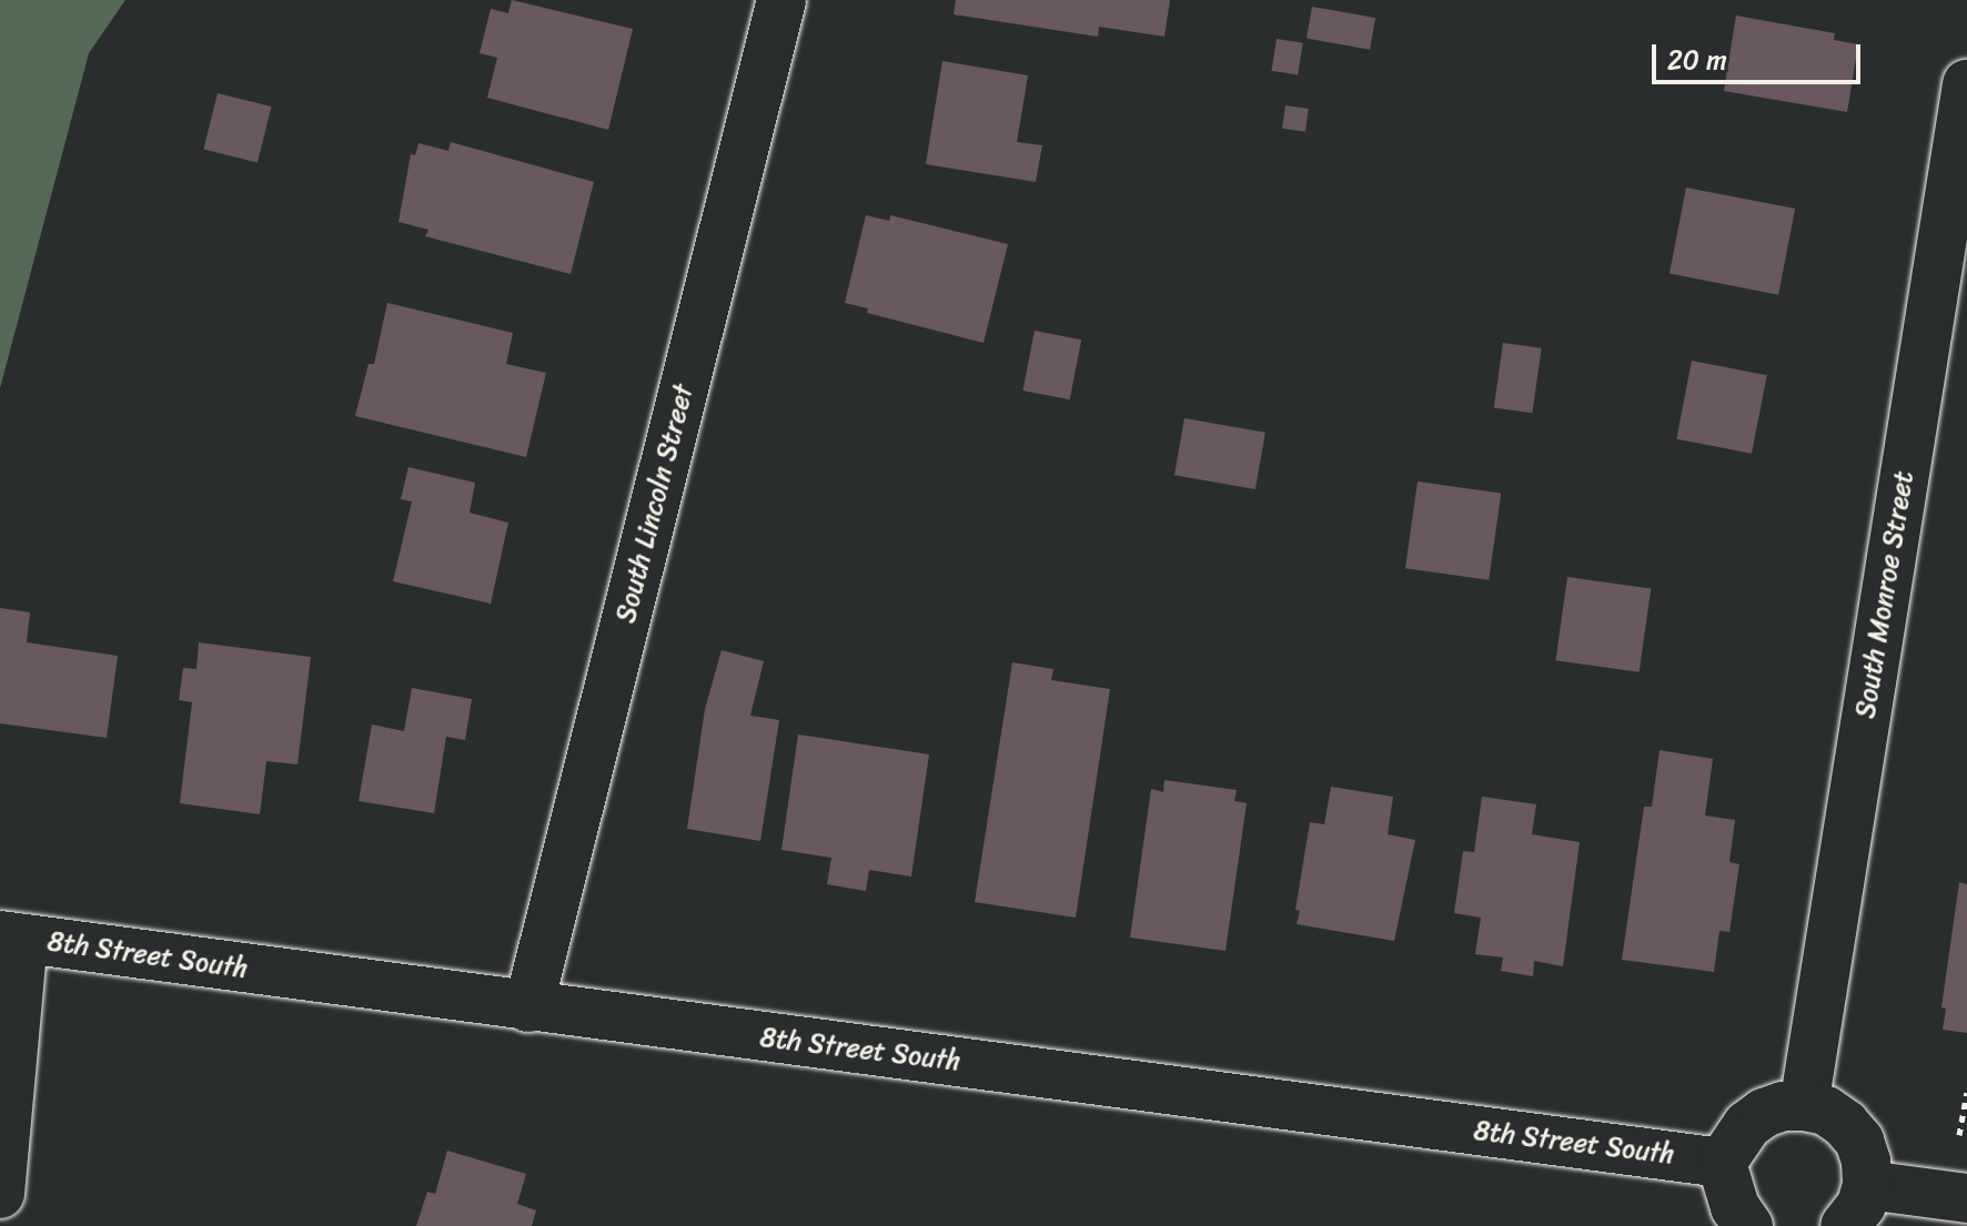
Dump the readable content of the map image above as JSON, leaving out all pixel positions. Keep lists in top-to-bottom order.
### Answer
{
  "streets": {
    "street": ["South Lincoln Street", "South Monroe Street", "8th Street South"]
  },
  "crossings": [
    ["South Lincoln Street", "8th Street South"]
  ],
  "scale_bar": "20 m"
}
